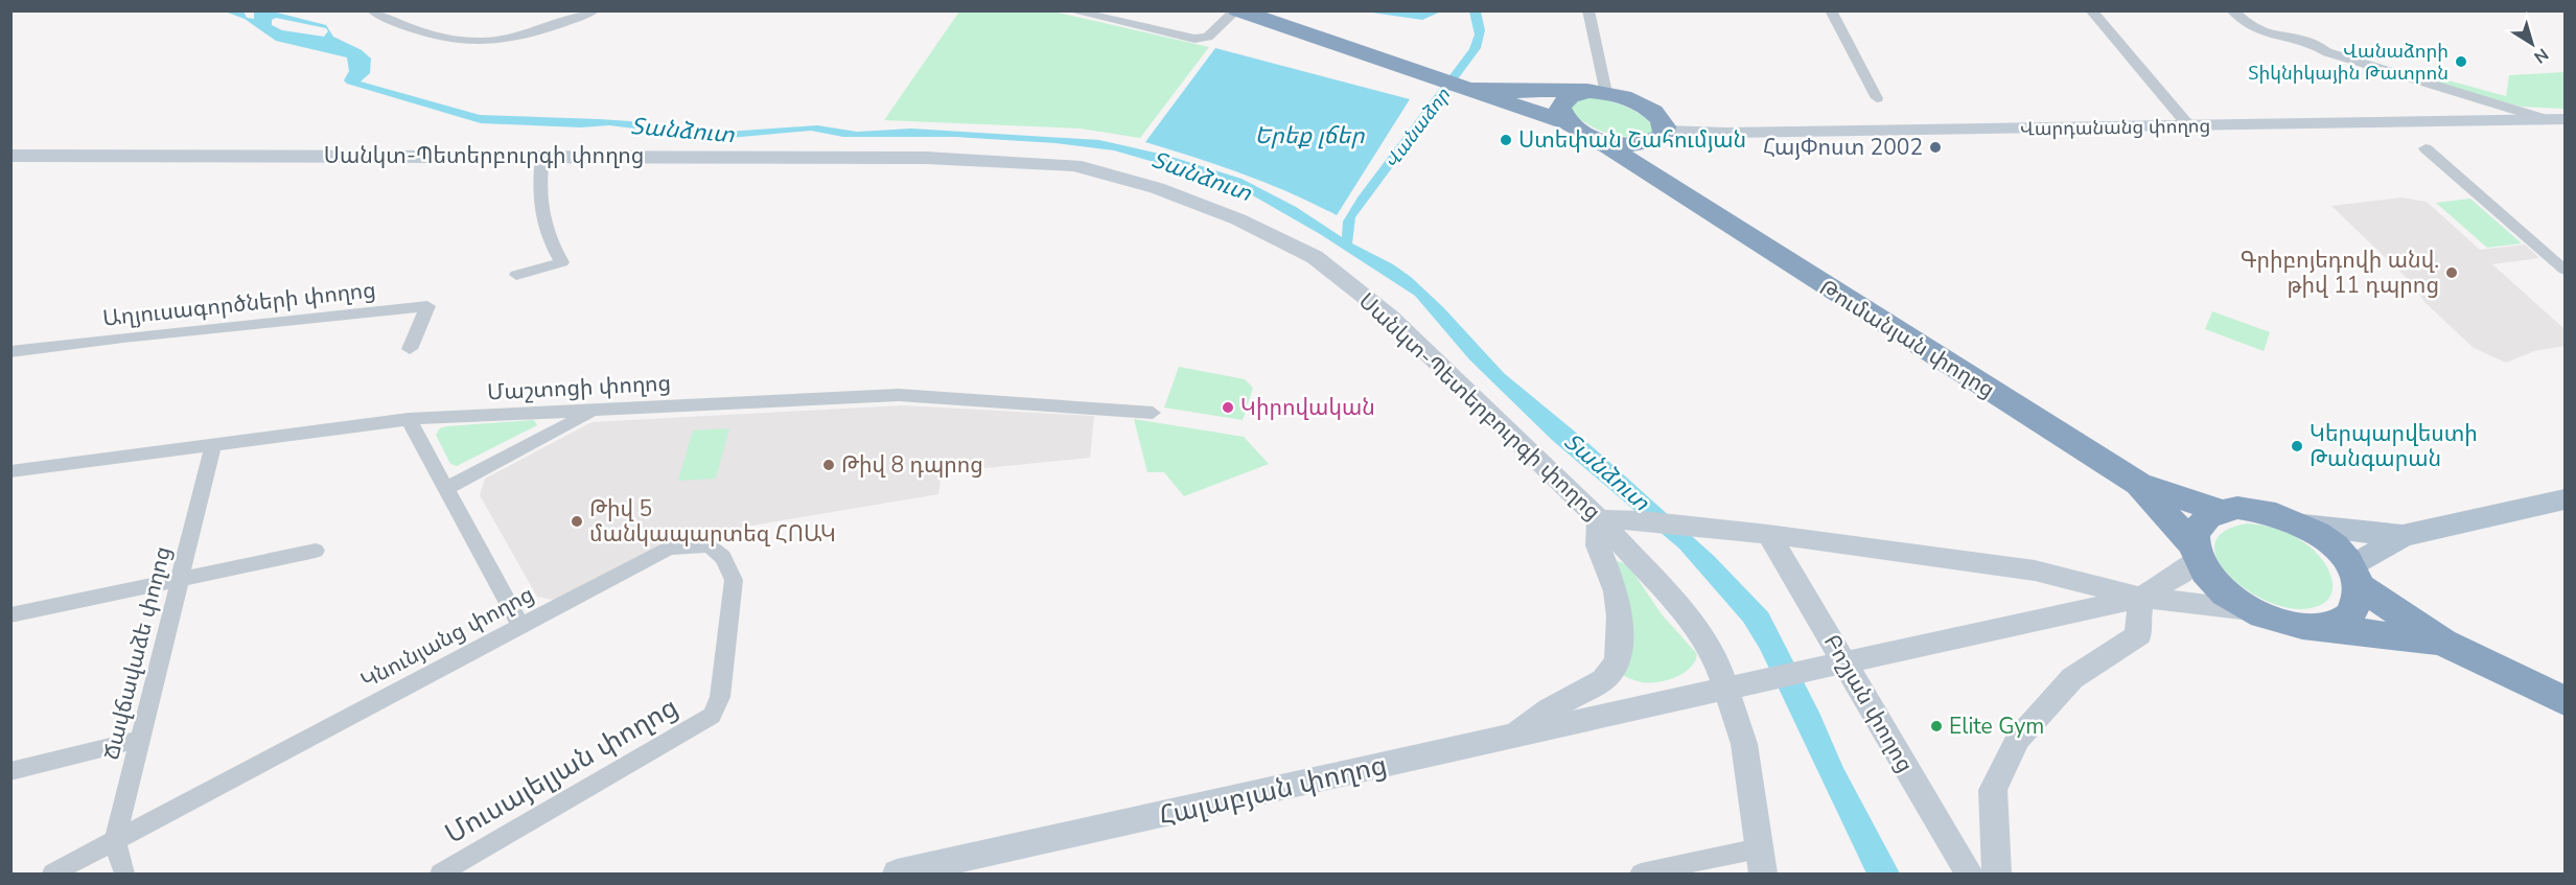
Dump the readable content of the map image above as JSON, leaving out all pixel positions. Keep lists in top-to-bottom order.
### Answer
{
  "streets": {
    "highway": ["Թումանյան փողոց"],
    "street": [
      "Վարդանանց փողոց",
      "Սանկտ-Պետերբուրգի փողոց",
      "Աղյուսագործների փողոց",
      "Մաշտոցի փողոց",
      "Կնունյանց փողոց",
      "Ճավճավաձե փողոց",
      "Բոշյան փողոց",
      "Մուսայելյան փողոց",
      "Հալաբյան փողոց"
    ]
  },
  "crossings": [
    ["Մաշտոցի փողոց", "Ճավճավաձե փողոց"],
    ["Կնունյանց փողոց", "Ճավճավաձե փողոց"],
    ["Կնունյանց փողոց", "Մուսայելյան փողոց"]
  ],
  "water": ["Վանաձոր", "Տանձուտ", "Երեք լճեր"],
  "places": [
    "Վանաձորի Տիկնիկային Թատրոն",
    "Ստեփան Շահումյան",
    "ՀայՓոստ 2002",
    "Գրիբոյեդովի անվ. թիվ 11 դպրոց",
    "Կիրովական",
    "Կերպարվեստի Թանգարան",
    "Թիվ 8 դպրոց",
    "Թիվ 5 մանկապարտեզ ՀՈԱԿ",
    "Elite Gym"
  ],
  "north": "bottom right"
}
